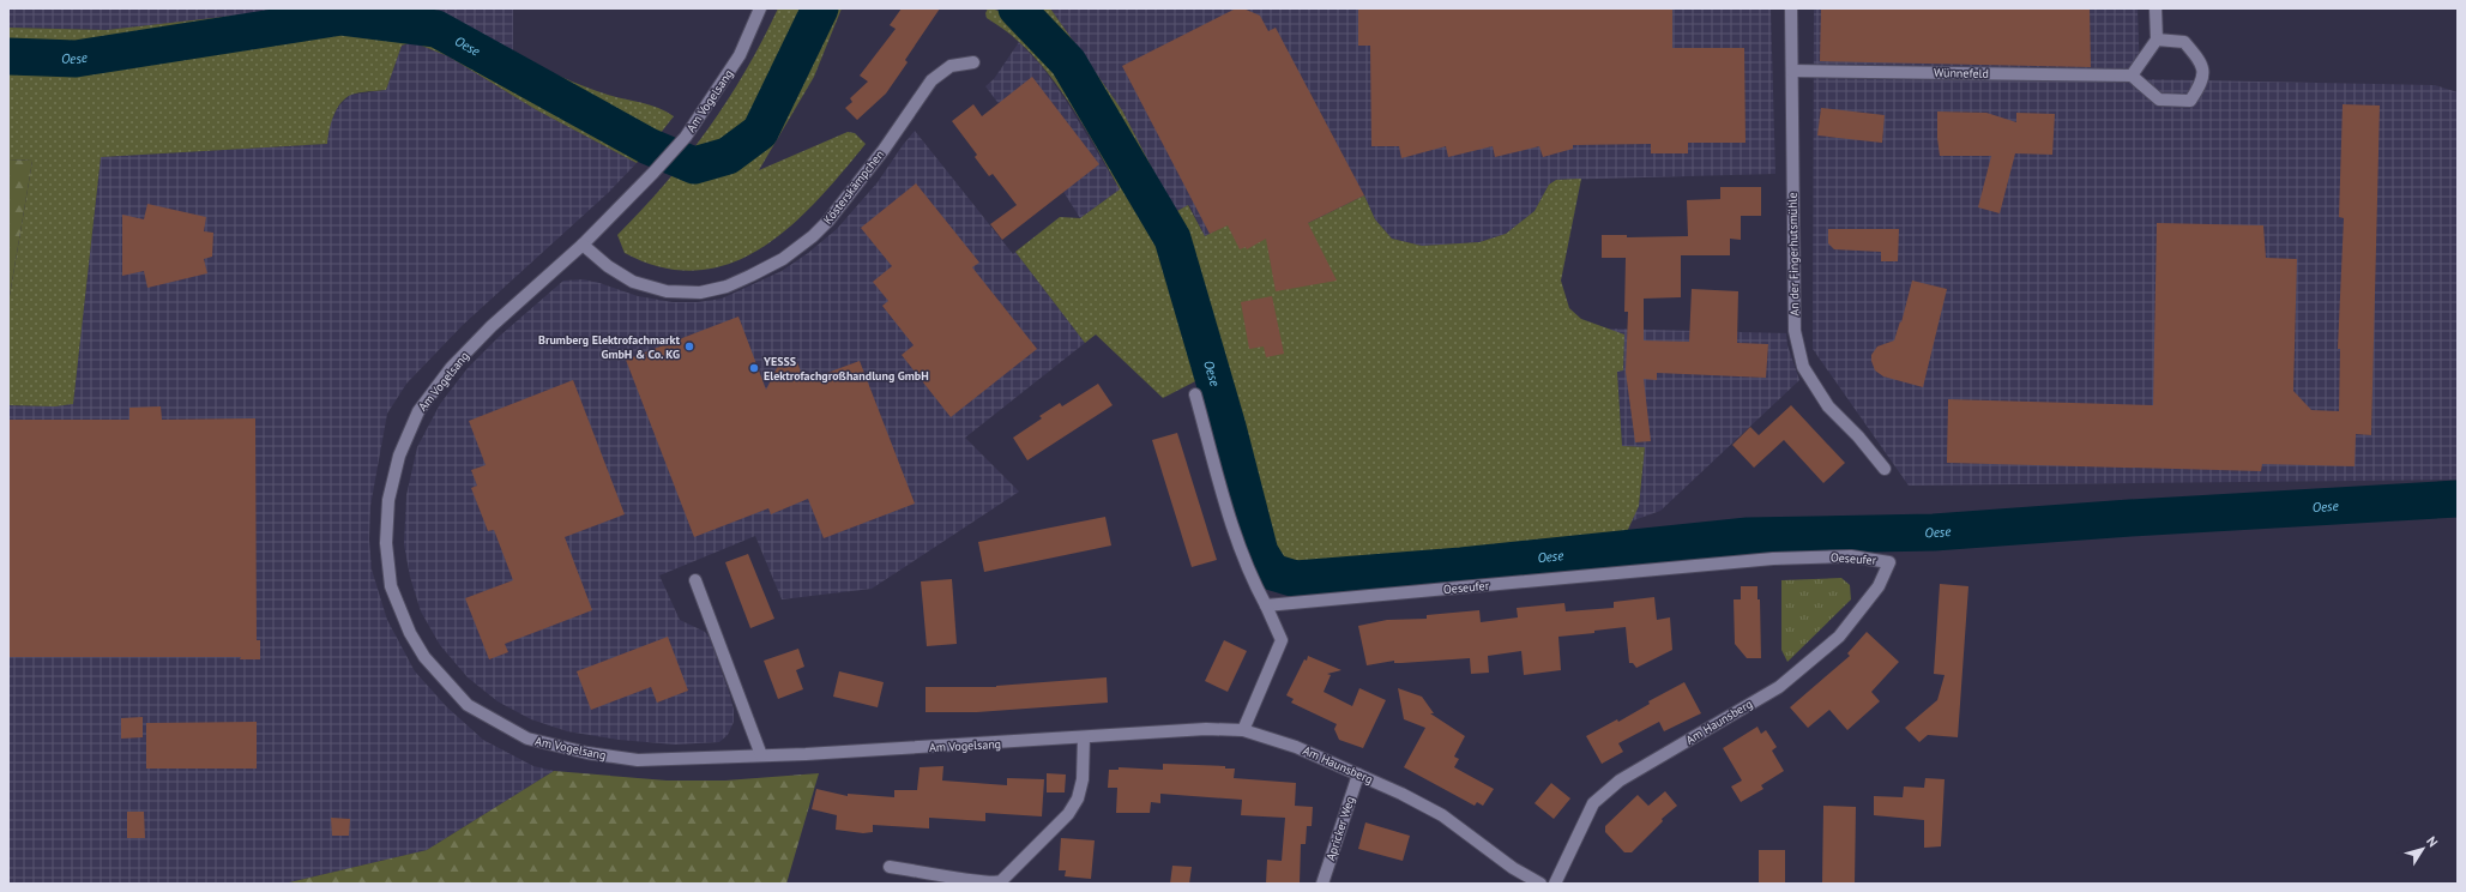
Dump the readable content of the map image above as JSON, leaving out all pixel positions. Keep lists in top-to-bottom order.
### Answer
{
  "streets": {
    "street": [
      "Wünnefeld",
      "Am Vogelsang",
      "Kösterskämpchen",
      "An der Fingerhutsmühle",
      "Oeseufer",
      "Am Haunsberg",
      "Apricker Weg"
    ]
  },
  "crossings": [
    ["Wünnefeld", "An der Fingerhutsmühle"],
    ["Am Vogelsang", "Kösterskämpchen"],
    ["Am Vogelsang", "Am Haunsberg"],
    ["Oeseufer", "Am Haunsberg"],
    ["Am Haunsberg", "Apricker Weg"]
  ],
  "water": ["Oese"],
  "places": ["Brumberg Elektrofachmarkt GmbH & Co. KG", "YESSS Elektrofachgroßhandlung GmbH"],
  "north": "top right"
}
